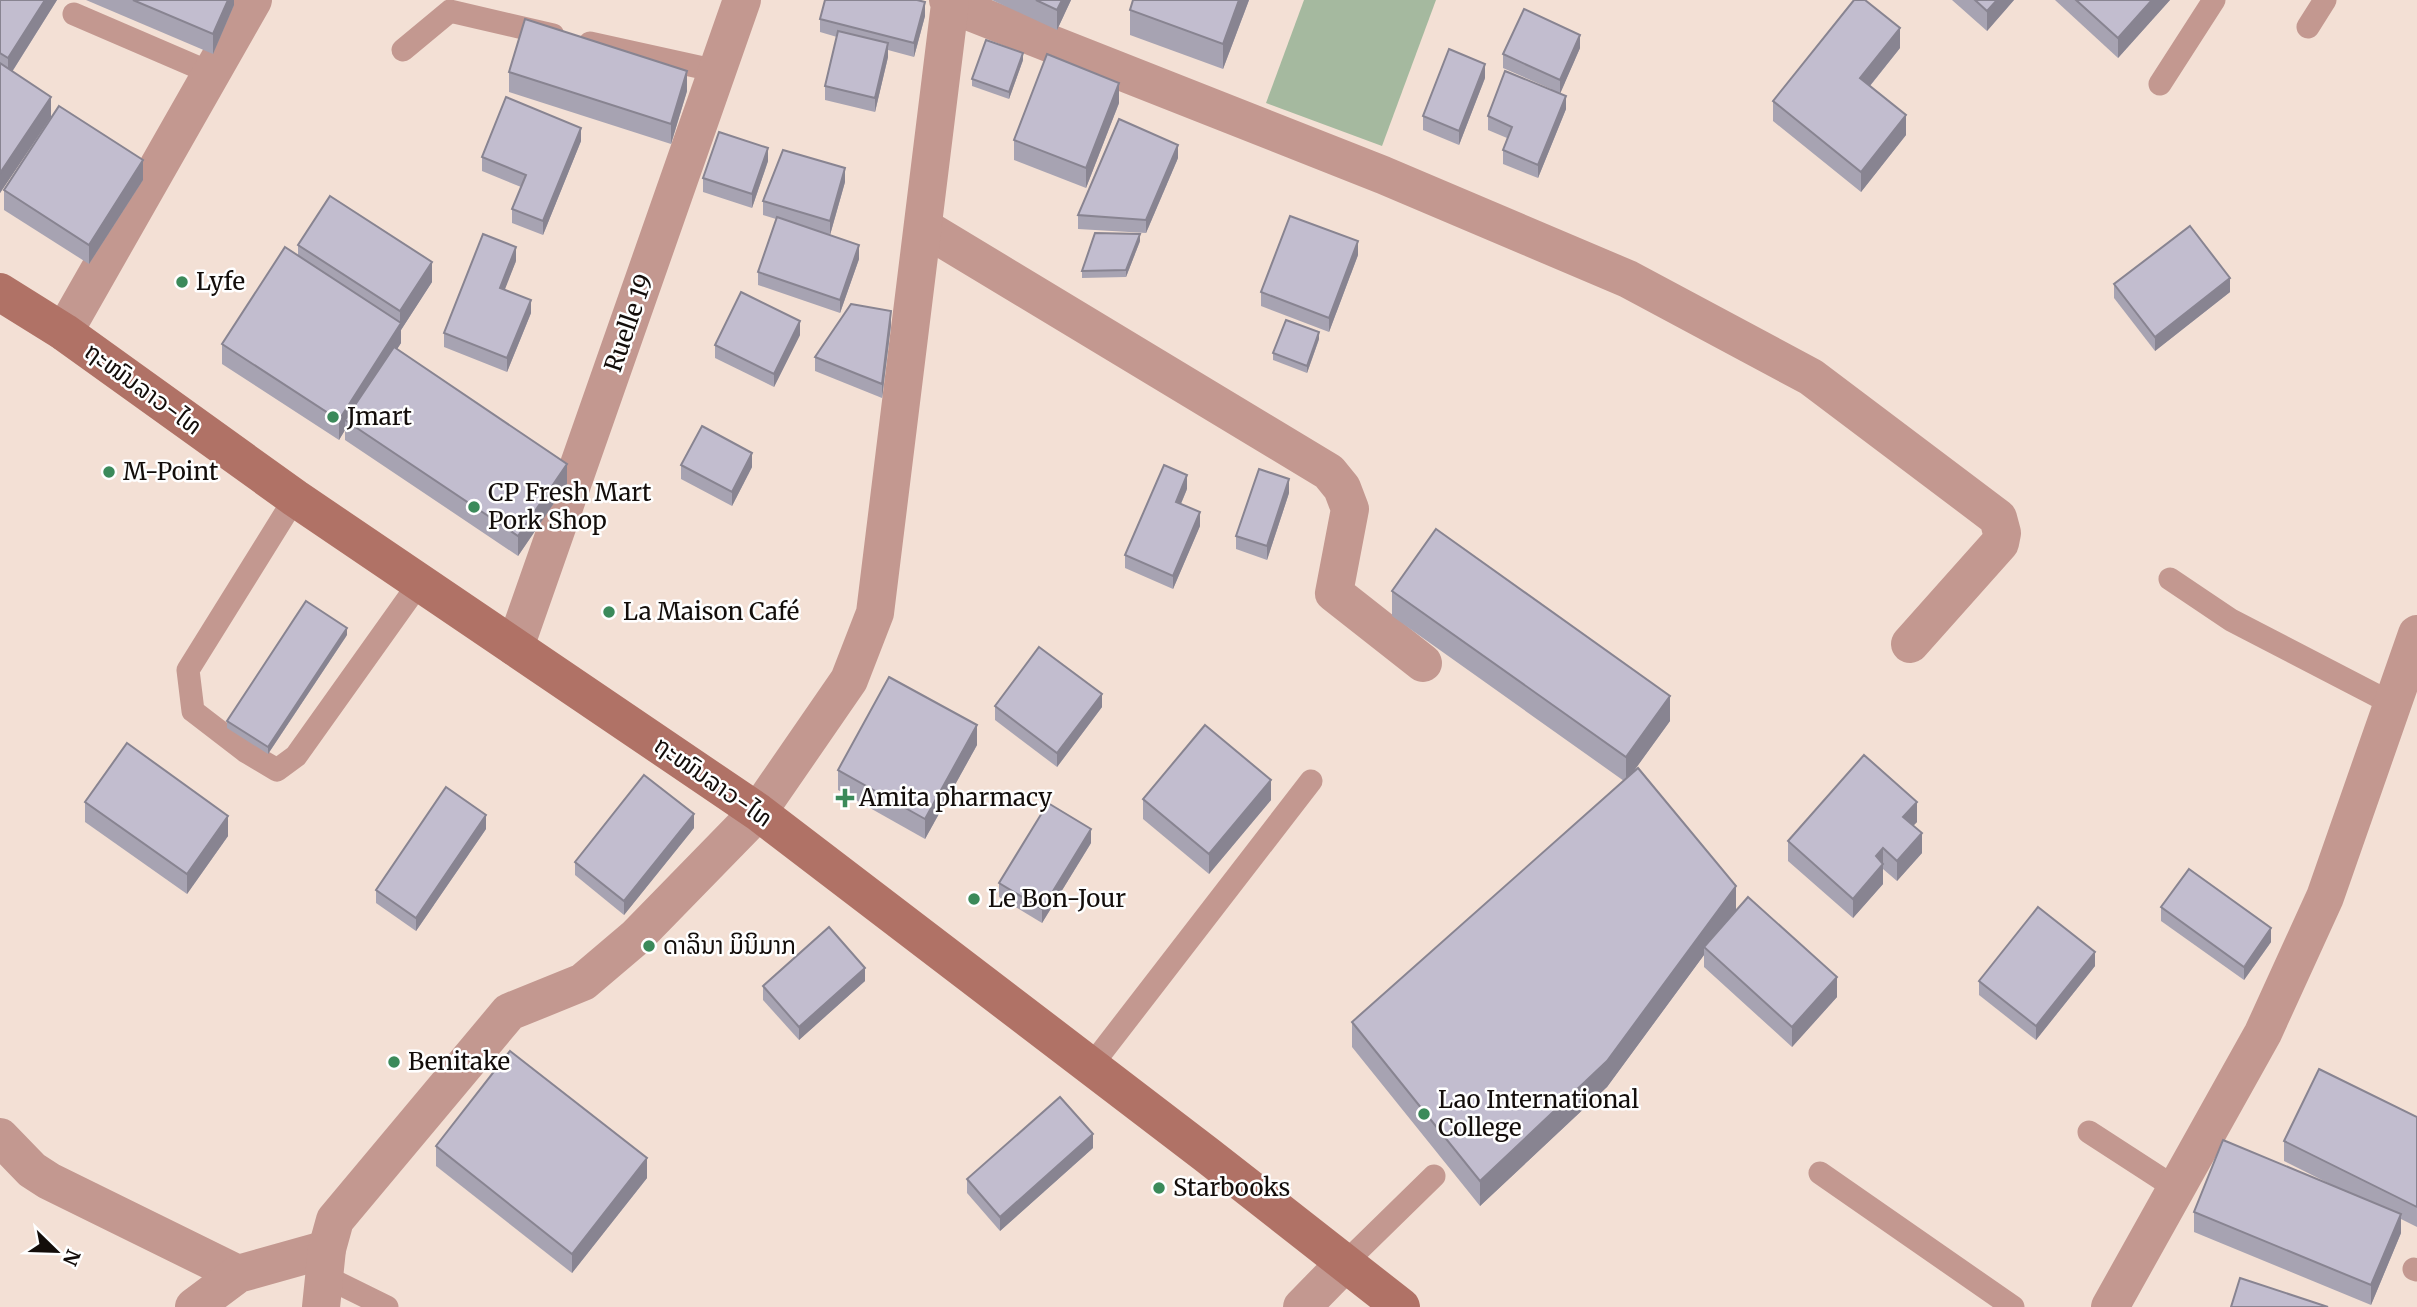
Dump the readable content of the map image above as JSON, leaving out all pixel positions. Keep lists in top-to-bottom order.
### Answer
{
  "streets": {
    "street": ["Ruelle 19", "ຖະໜົນລາວ-ໄທ"]
  },
  "crossings": [
    ["Ruelle 19", "ຖະໜົນລາວ-ໄທ"]
  ],
  "places": {
    "other": [
      "Lyfe",
      "Jmart",
      "M-Point",
      "CP Fresh Mart Pork Shop",
      "La Maison Café",
      "Le Bon-Jour",
      "ດາລິນາ ມິນິມາກ",
      "Benitake",
      "Lao International College",
      "Starbooks"
    ],
    "health": ["Amita pharmacy"]
  },
  "north": "bottom right"
}
